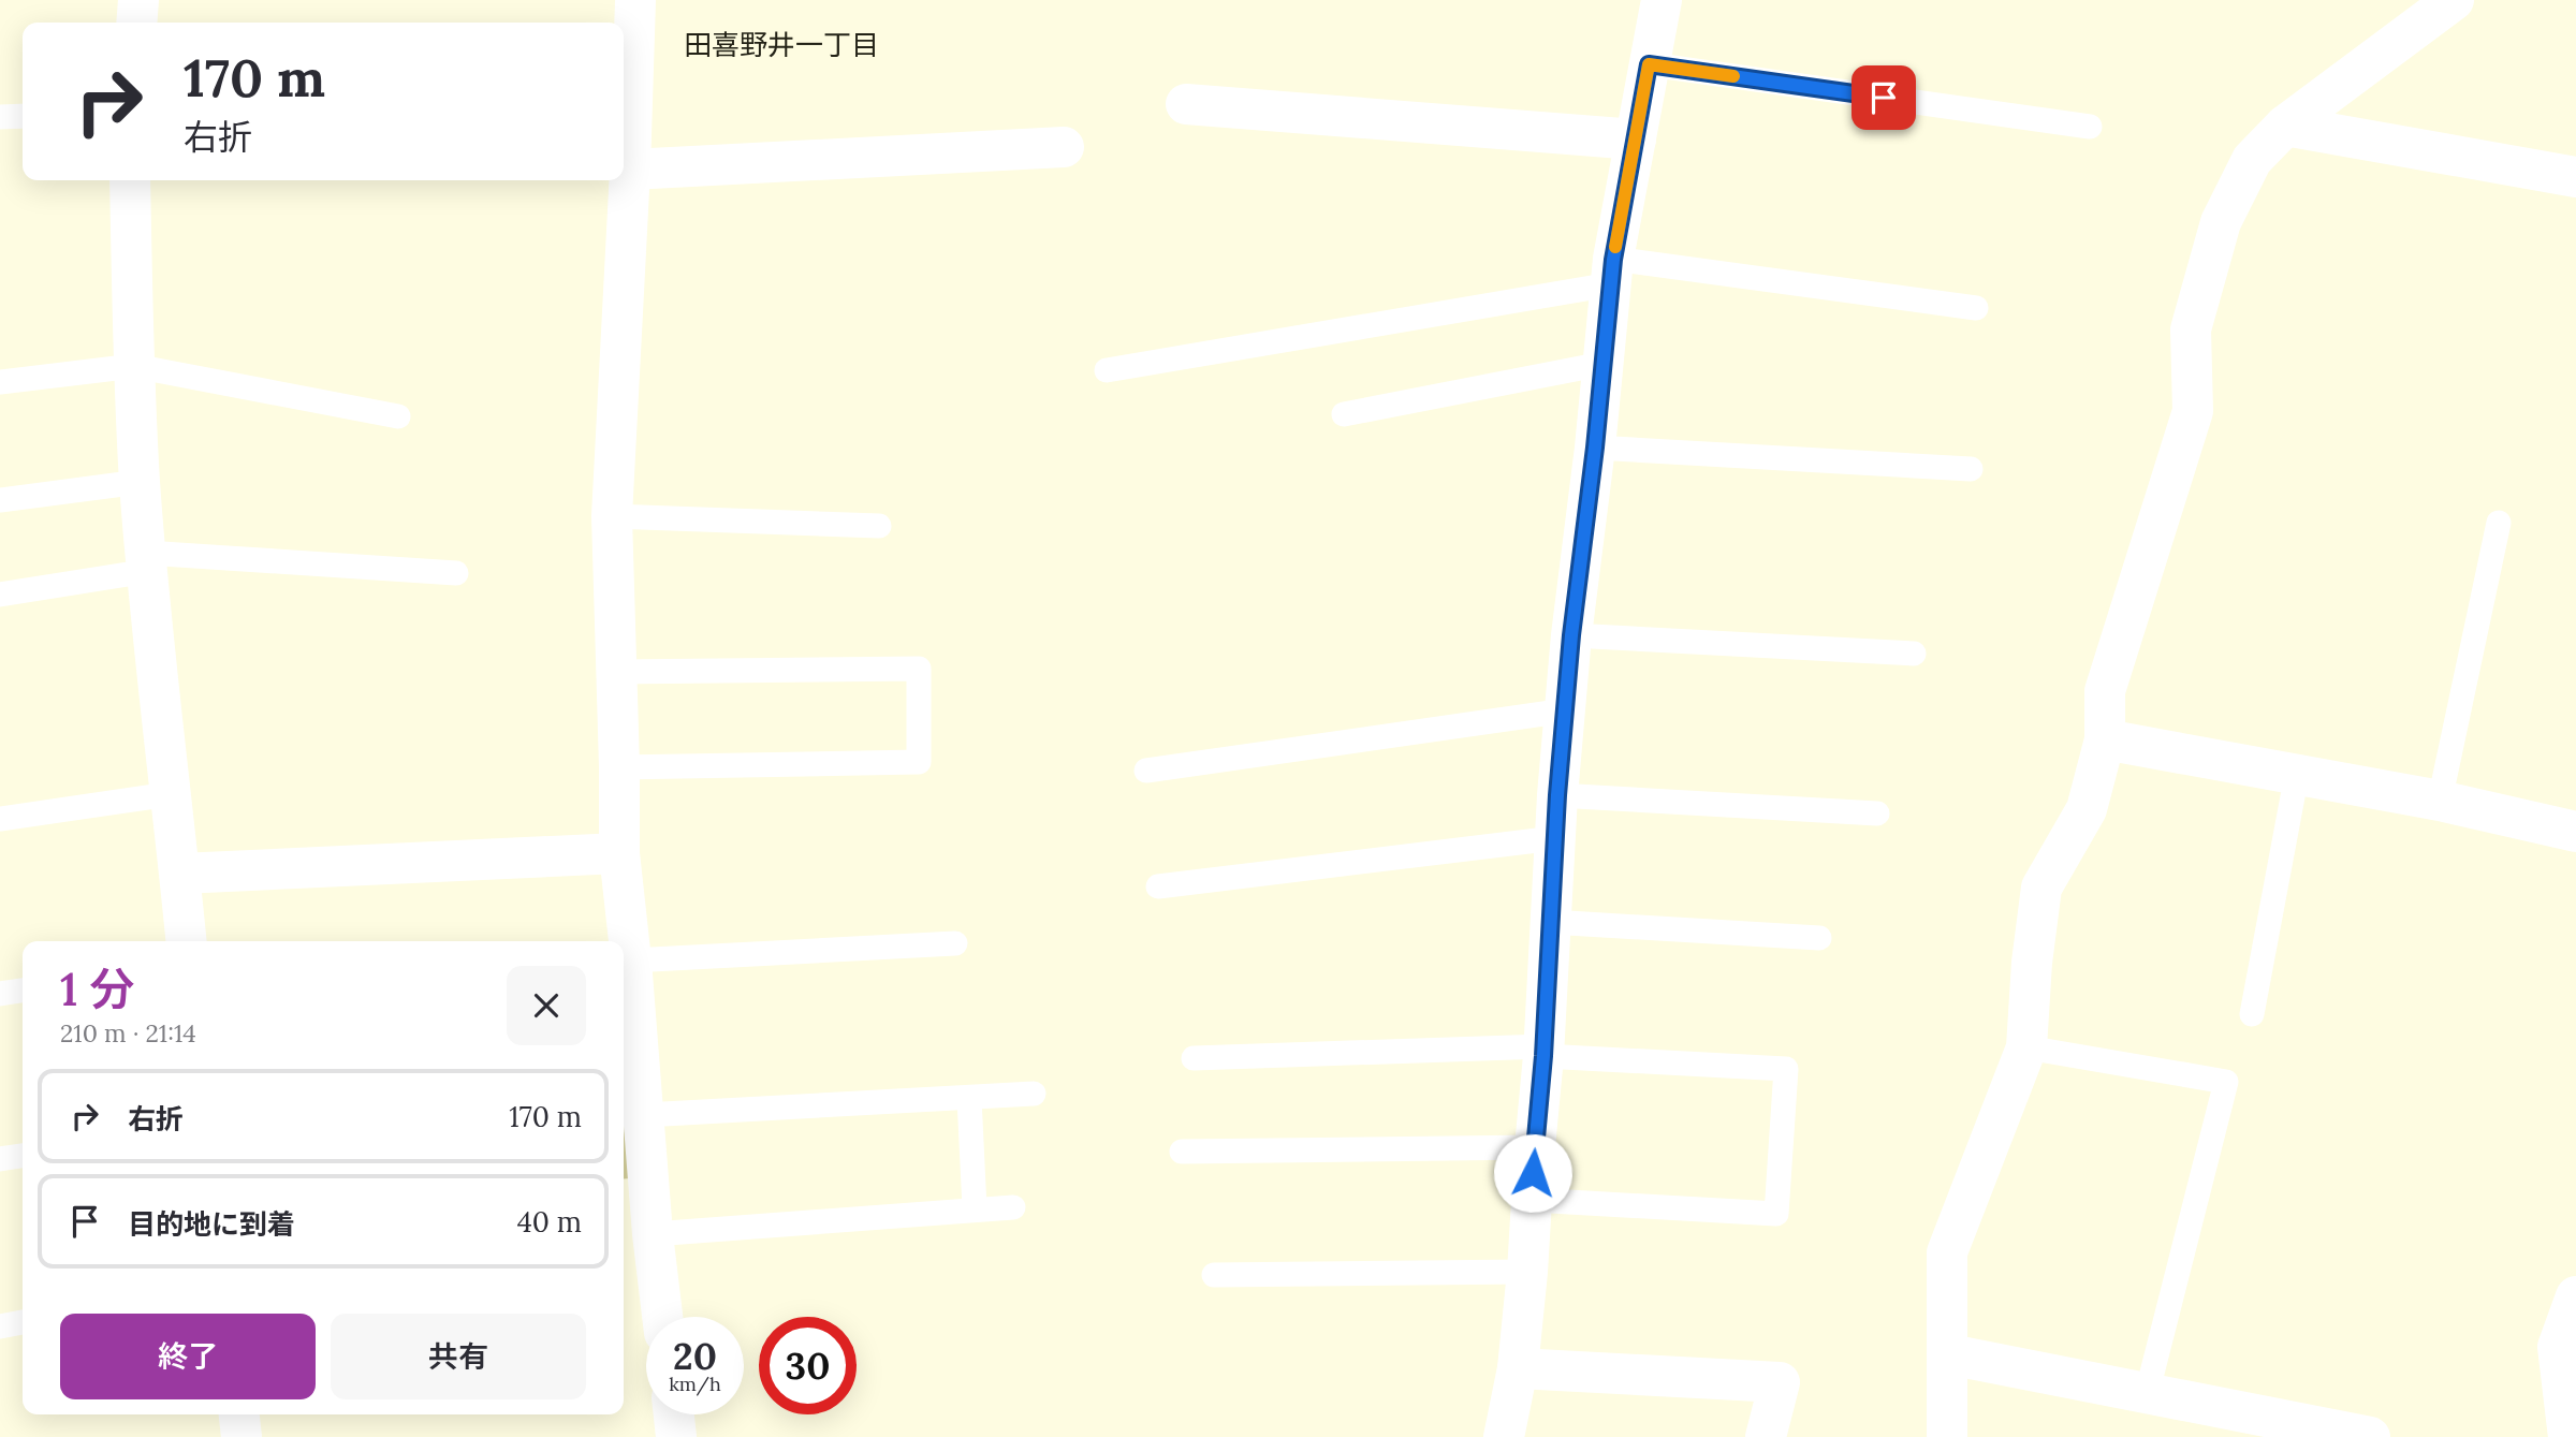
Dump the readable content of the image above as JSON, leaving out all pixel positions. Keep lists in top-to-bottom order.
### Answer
{
  "districts": ["田喜野井一丁目"],
  "page": {
    "turn": ["170 m", "右折"],
    "heading": ["1 分", "210 m · 21:14"],
    "list": [
      {
        "name": "右折",
        "value": "170 m"
      },
      {
        "name": "目的地に到着",
        "value": "40 m"
      }
    ],
    "buttons": ["終了", "共有"],
    "speed": "20 km/h",
    "limit": "30"
  }
}
